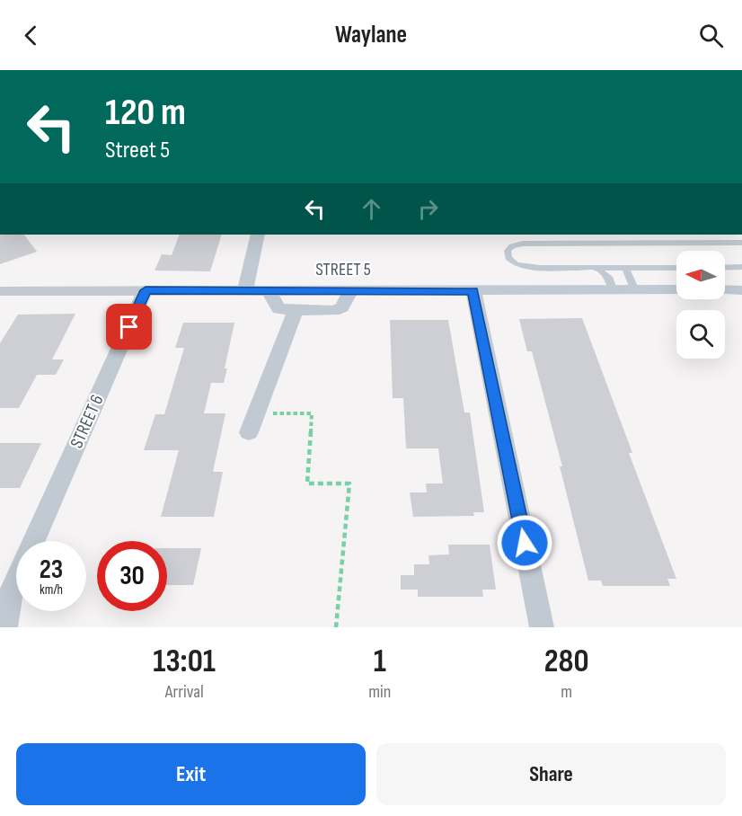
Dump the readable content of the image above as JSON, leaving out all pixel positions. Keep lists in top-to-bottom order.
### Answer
{
  "streets": {
    "street": ["STREET 5", "STREET 6"]
  },
  "crossings": [
    ["STREET 5", "STREET 6"]
  ],
  "north": "left",
  "page": {
    "header": "Waylane",
    "turn": ["120 m", "Street 5"],
    "speed": "23 km/h",
    "limit": "30",
    "eta": [
      "13:01",
      "Arrival",
      "1",
      "min",
      "280",
      "m"
    ],
    "buttons": ["Exit", "Share"]
  }
}
